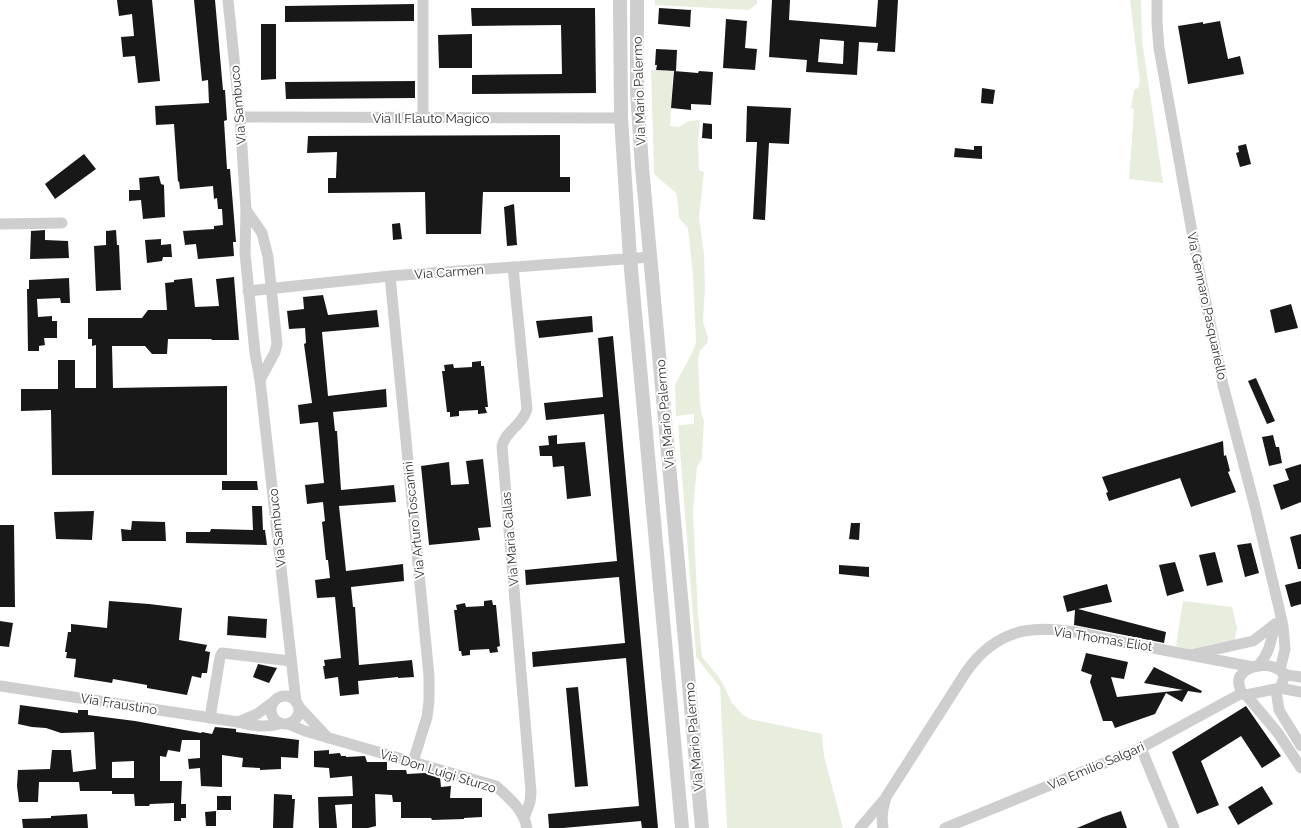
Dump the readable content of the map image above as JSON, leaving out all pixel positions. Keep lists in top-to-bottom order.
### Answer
{
  "streets": {
    "street": [
      "Via Mario Palermo",
      "Via Sambuco",
      "Via Il Flauto Magico",
      "Via Carmen",
      "Via Gennaro Pasquariello",
      "Via Arturo Toscanini",
      "Via Maria Callas",
      "Via Thomas Eliot",
      "Via Fraustino",
      "Via Emilio Salgari",
      "Via Don Luigi Sturzo"
    ]
  },
  "crossings": [
    ["Via Mario Palermo", "Via Il Flauto Magico"],
    ["Via Mario Palermo", "Via Carmen"],
    ["Via Sambuco", "Via Il Flauto Magico"],
    ["Via Sambuco", "Via Carmen"],
    ["Via Sambuco", "Via Fraustino"],
    ["Via Sambuco", "Via Don Luigi Sturzo"],
    ["Via Carmen", "Via Arturo Toscanini"],
    ["Via Carmen", "Via Maria Callas"],
    ["Via Gennaro Pasquariello", "Via Thomas Eliot"],
    ["Via Gennaro Pasquariello", "Via Emilio Salgari"],
    ["Via Arturo Toscanini", "Via Don Luigi Sturzo"],
    ["Via Maria Callas", "Via Don Luigi Sturzo"],
    ["Via Fraustino", "Via Don Luigi Sturzo"]
  ]
}
